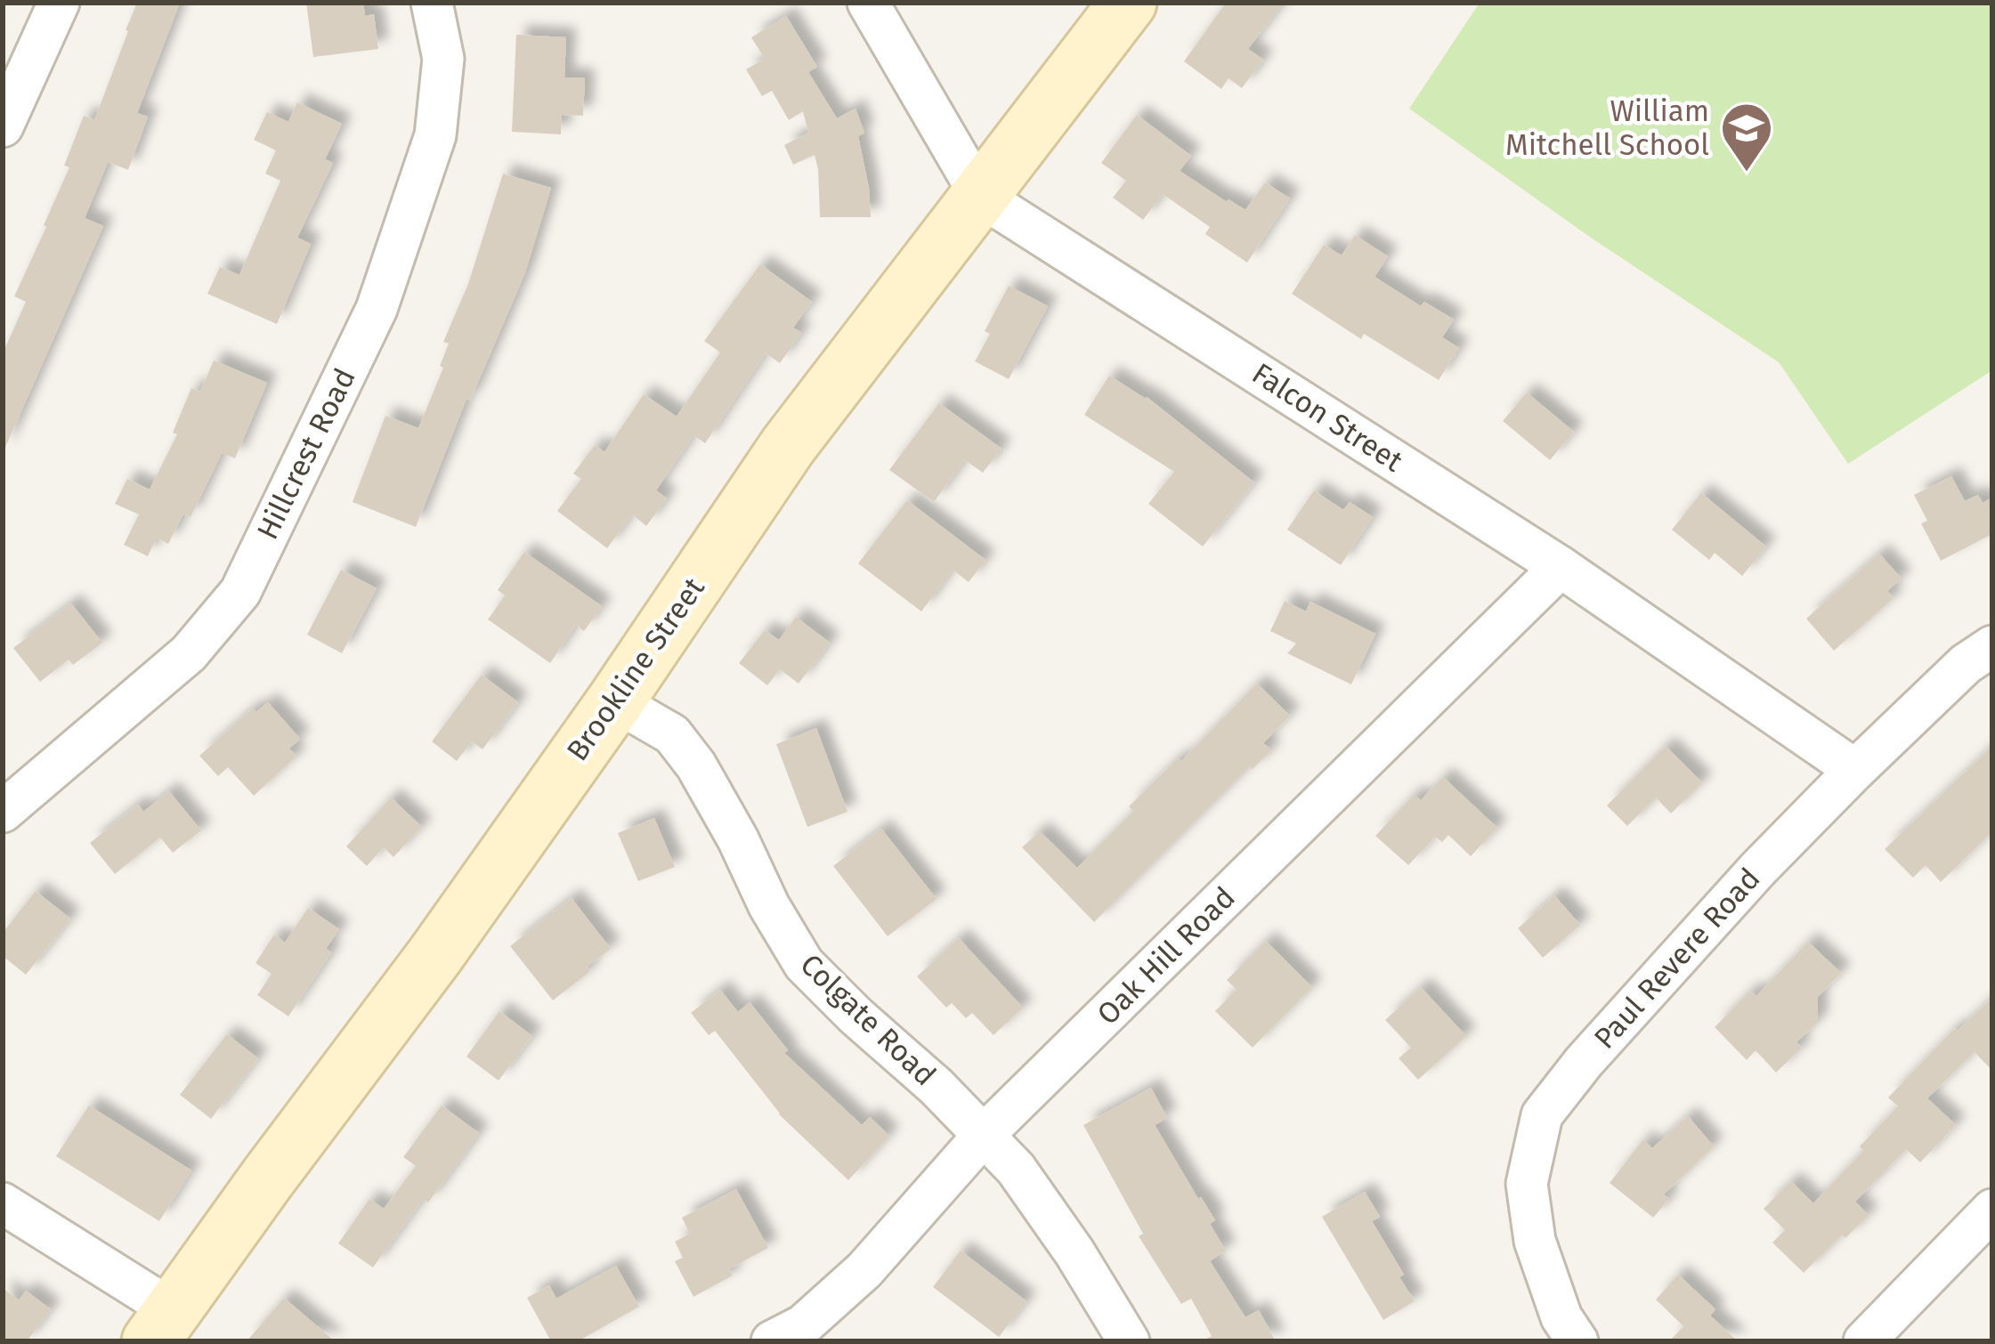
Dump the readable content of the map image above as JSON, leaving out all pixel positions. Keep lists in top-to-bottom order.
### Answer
{
  "streets": {
    "street": [
      "Falcon Street",
      "Hillcrest Road",
      "Brookline Street",
      "Oak Hill Road",
      "Paul Revere Road",
      "Colgate Road"
    ]
  },
  "crossings": [
    ["Falcon Street", "Brookline Street"],
    ["Falcon Street", "Oak Hill Road"],
    ["Falcon Street", "Paul Revere Road"],
    ["Brookline Street", "Colgate Road"],
    ["Oak Hill Road", "Colgate Road"]
  ],
  "places": {
    "school or university": ["William Mitchell School"]
  }
}
